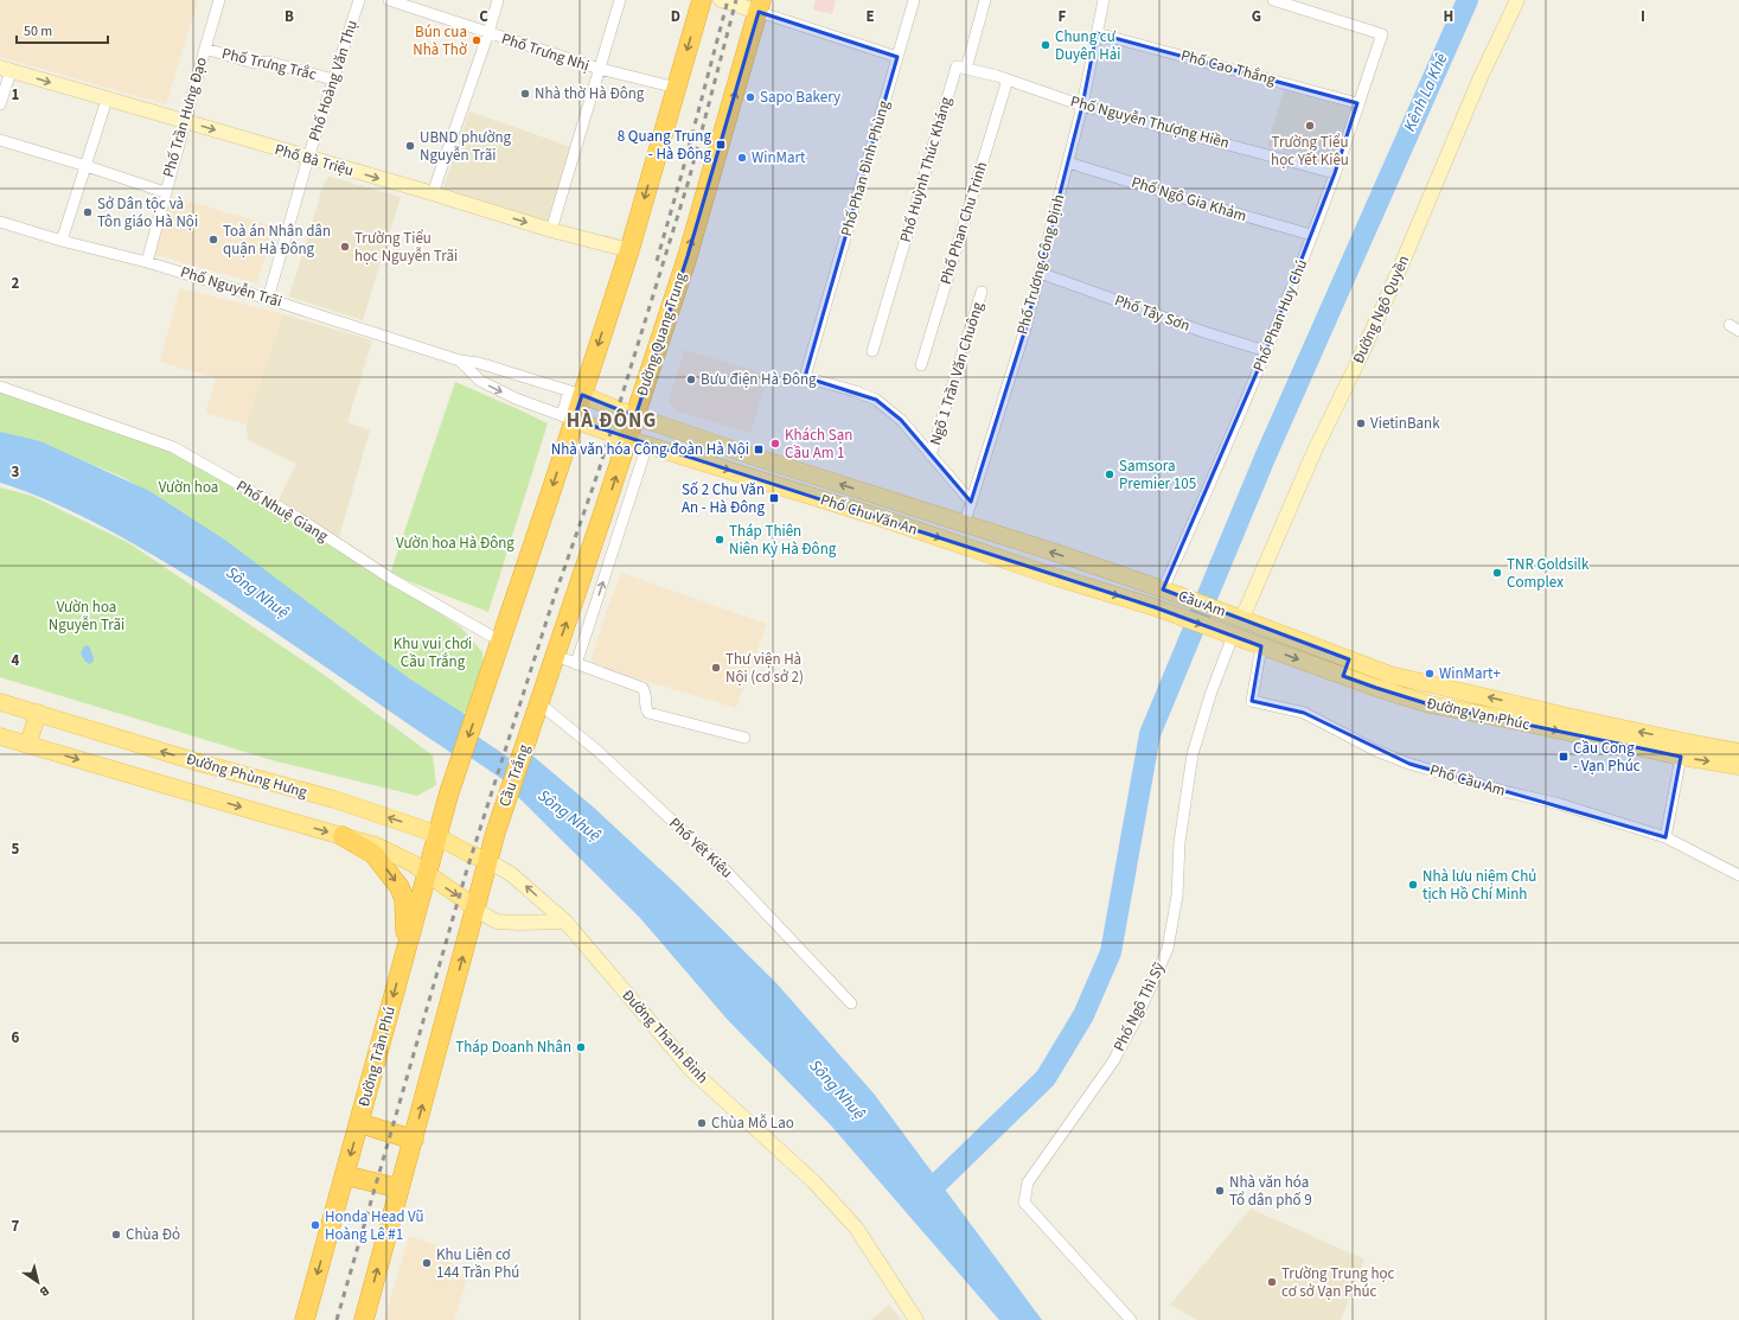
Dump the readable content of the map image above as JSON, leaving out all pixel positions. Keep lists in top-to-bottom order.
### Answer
{
  "streets": {
    "highway": ["Đường Quang Trung", "Cầu Trắng", "Đường Trần Phú"],
    "main road": [
      "Phố Chu Văn An",
      "Cầu Am",
      "Đường Vạn Phúc",
      "Đường Phùng Hưng"
    ],
    "street": [
      "Phố Trưng Nhị",
      "Phố Trưng Trắc",
      "Phố Cao Thắng",
      "Phố Hoàng Văn Thụ",
      "Phố Trần Hưng Đạo",
      "Phố Nguyễn Thượng Hiền",
      "Phố Bà Triệu",
      "Phố Phan Đình Phùng",
      "Phố Huỳnh Thúc Kháng",
      "Phố Ngô Gia Khảm",
      "Phố Phan Chu Trinh",
      "Phố Trương Công Định",
      "Phố Nguyễn Trãi",
      "Đường Ngô Quyền",
      "Phố Tây Sơn",
      "Phố Phan Huy Chú",
      "Ngõ 1 Trần Văn Chuông",
      "Phố Nhuệ Giang",
      "Phố Cầu Am",
      "Phố Yết Kiêu",
      "Phố Ngô Thì Sỹ",
      "Đường Thanh Bình"
    ]
  },
  "crossings": [
    ["Phố Trưng Trắc", "Phố Hoàng Văn Thụ"],
    ["Phố Trưng Trắc", "Phố Trần Hưng Đạo"],
    ["Phố Cao Thắng", "Phố Trương Công Định"],
    ["Phố Cao Thắng", "Phố Phan Huy Chú"],
    ["Phố Hoàng Văn Thụ", "Phố Bà Triệu"],
    ["Phố Hoàng Văn Thụ", "Phố Nguyễn Trãi"],
    ["Phố Trần Hưng Đạo", "Phố Bà Triệu"],
    ["Phố Trần Hưng Đạo", "Phố Nguyễn Trãi"],
    ["Phố Nguyễn Thượng Hiền", "Phố Huỳnh Thúc Kháng"],
    ["Phố Nguyễn Thượng Hiền", "Phố Phan Chu Trinh"],
    ["Phố Nguyễn Thượng Hiền", "Phố Trương Công Định"],
    ["Phố Nguyễn Thượng Hiền", "Phố Phan Huy Chú"],
    ["Phố Phan Đình Phùng", "Ngõ 1 Trần Văn Chuông"],
    ["Phố Ngô Gia Khảm", "Phố Trương Công Định"],
    ["Phố Ngô Gia Khảm", "Phố Phan Huy Chú"],
    ["Phố Trương Công Định", "Phố Tây Sơn"],
    ["Phố Trương Công Định", "Phố Chu Văn An"],
    ["Phố Nguyễn Trãi", "Phố Chu Văn An"],
    ["Đường Ngô Quyền", "Cầu Am"],
    ["Đường Ngô Quyền", "Đường Vạn Phúc"],
    ["Phố Tây Sơn", "Phố Phan Huy Chú"],
    ["Phố Phan Huy Chú", "Phố Chu Văn An"],
    ["Phố Phan Huy Chú", "Cầu Am"],
    ["Đường Quang Trung", "Phố Chu Văn An"],
    ["Đường Quang Trung", "Cầu Trắng"],
    ["Đường Quang Trung", "Phố Yết Kiêu"],
    ["Phố Nhuệ Giang", "Đường Trần Phú"],
    ["Phố Chu Văn An", "Cầu Am"],
    ["Cầu Am", "Đường Vạn Phúc"],
    ["Cầu Am", "Phố Ngô Thì Sỹ"],
    ["Đường Vạn Phúc", "Phố Cầu Am"],
    ["Đường Vạn Phúc", "Phố Ngô Thì Sỹ"],
    ["Đường Phùng Hưng", "Cầu Trắng"],
    ["Đường Phùng Hưng", "Đường Thanh Bình"],
    ["Đường Phùng Hưng", "Đường Trần Phú"],
    ["Cầu Trắng", "Phố Yết Kiêu"],
    ["Cầu Trắng", "Đường Thanh Bình"]
  ],
  "one_way": ["Phố Bà Triệu"],
  "districts": ["HÀ ĐÔNG"],
  "water": ["Kênh La Khê", "Sông Nhuệ"],
  "parks": [
    "Vườn hoa",
    "Vườn hoa Hà Đông",
    "Vườn hoa Nguyễn Trãi",
    "Khu vui chơi Cầu Trắng"
  ],
  "places": {
    "other": [
      "Bún cua Nhà Thờ",
      "Chung cư Duyên Hải",
      "Nhà thờ Hà Đông",
      "Sapo Bakery",
      "Trường Tiểu học Yết Kiêu",
      "UBND phường Nguyễn Trãi",
      "WinMart",
      "Sở Dân tộc và Tôn giáo Hà Nội",
      "Toà án Nhân dân quận Hà Đông",
      "Trường Tiểu học Nguyễn Trãi",
      "Bưu điện Hà Đông",
      "VietinBank",
      "Khách Sạn Cầu Am 1",
      "Samsora Premier 105",
      "Tháp Thiên Niên Kỷ Hà Đông",
      "TNR Goldsilk Complex",
      "Thư viện Hà Nội (cơ sở 2)",
      "WinMart+",
      "Nhà lưu niệm Chủ tịch Hồ Chí Minh",
      "Tháp Doanh Nhân",
      "Chùa Mỗ Lao",
      "Nhà văn hóa Tổ dân phố 9",
      "Honda Head Vũ Hoàng Lê #1",
      "Chùa Đỏ",
      "Khu Liên cơ 144 Trần Phú",
      "Trường Trung học cơ sở Vạn Phúc"
    ],
    "transit": [
      "8 Quang Trung - Hà Đông",
      "Nhà văn hóa Công đoàn Hà Nội",
      "Số 2 Chu Văn An - Hà Đông",
      "Cầu Cong - Vạn Phúc"
    ]
  },
  "scale_bar": "50 m",
  "north": "bottom right",
  "grid": {
    "columns": [
      "B",
      "C",
      "D",
      "E",
      "F",
      "G",
      "H",
      "I"
    ],
    "rows": [
      "1",
      "2",
      "3",
      "4",
      "5",
      "6",
      "7"
    ]
  }
}
